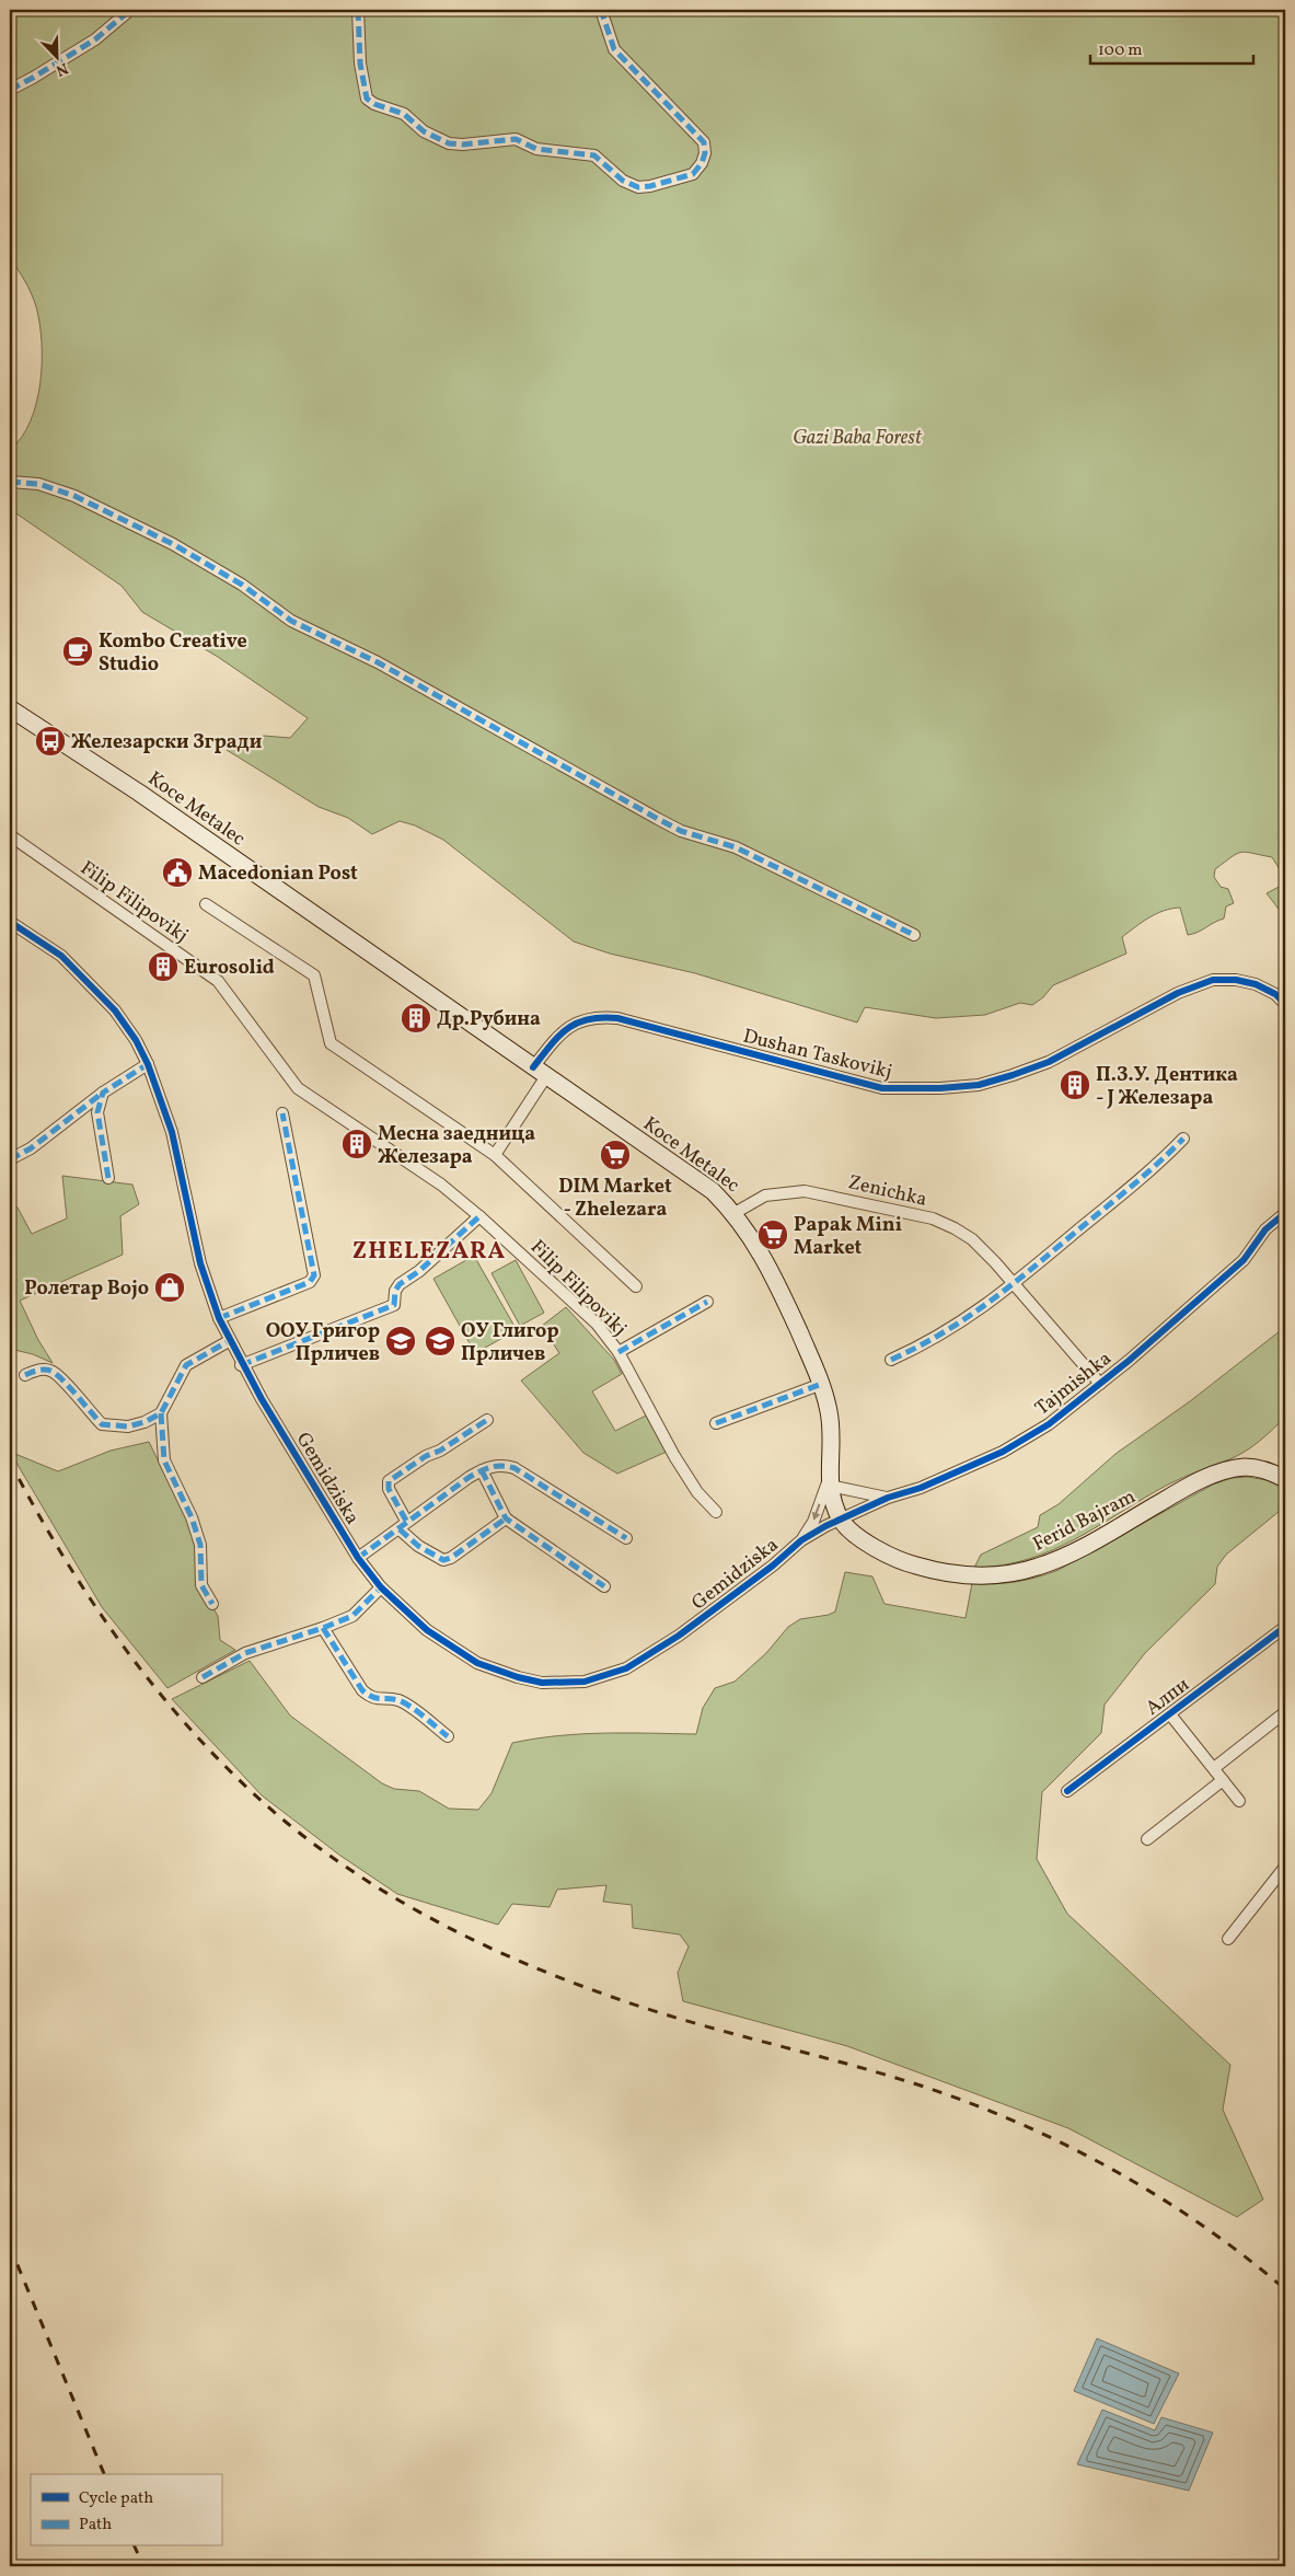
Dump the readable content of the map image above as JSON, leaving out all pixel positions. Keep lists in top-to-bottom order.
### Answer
{
  "streets": {
    "street": [
      "Koce Metalec",
      "Filip Filipovikj",
      "Dushan Taskovikj",
      "Zenichka",
      "Tajmishka",
      "Gemidziska",
      "Ferid Bajram",
      "Алпи"
    ]
  },
  "crossings": [
    ["Koce Metalec", "Dushan Taskovikj"],
    ["Koce Metalec", "Zenichka"],
    ["Koce Metalec", "Tajmishka"],
    ["Koce Metalec", "Gemidziska"],
    ["Koce Metalec", "Ferid Bajram"],
    ["Zenichka", "Tajmishka"],
    ["Tajmishka", "Gemidziska"],
    ["Tajmishka", "Ferid Bajram"],
    ["Gemidziska", "Ferid Bajram"]
  ],
  "districts": ["ZHELEZARA"],
  "parks": ["Gazi Baba Forest"],
  "places": {
    "cafe": ["Kombo Creative Studio"],
    "bus stop": ["Железарски Згради"],
    "public building": ["Macedonian Post"],
    "building": [
      "Eurosolid",
      "Др.Рубина",
      "П.З.У. Дентика - Ј Железара",
      "Месна заедница Железара"
    ],
    "supermarket": ["DIM Market - Zhelezara", "Papak Mini Market"],
    "shop": ["Ролетар Војо"],
    "school or university": ["ООУ Григор Прличев", "ОУ Глигор Прличев"]
  },
  "legend": ["Cycle path", "Path"],
  "scale_bar": "100 m",
  "north": "bottom right"
}
